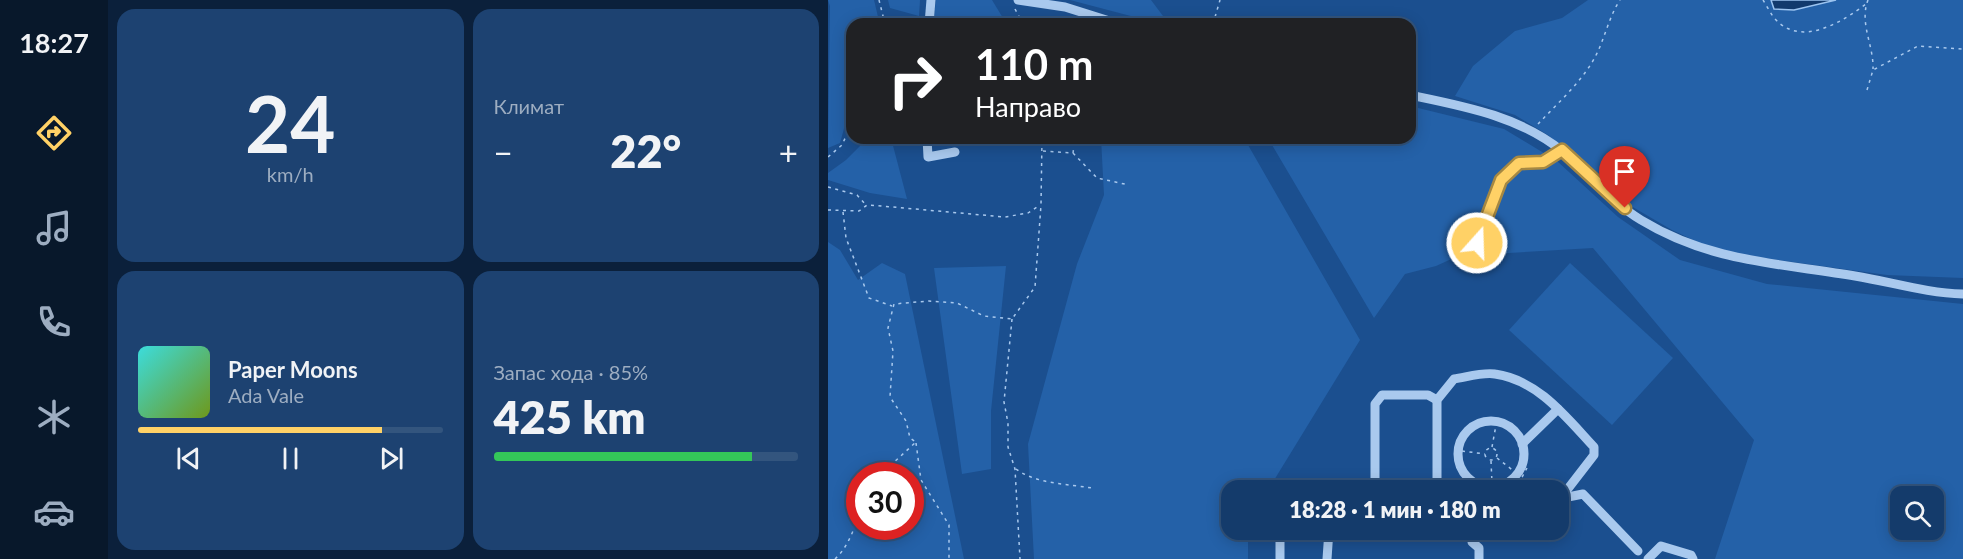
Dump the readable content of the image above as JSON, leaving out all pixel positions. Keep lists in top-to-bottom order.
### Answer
{
  "page": {
    "tabs": "18:27",
    "tile": [
      ["24", "km/h"],
      "Климат",
      ["Запас хода · 85%", "425 km"]
    ],
    "turn": ["110 m", "Направо"],
    "heat": ["−", "22°", "+"],
    "song": ["Paper Moons", "Ada Vale"],
    "limit": "30",
    "trip": "18:28 · 1 мин · 180 m"
  }
}
